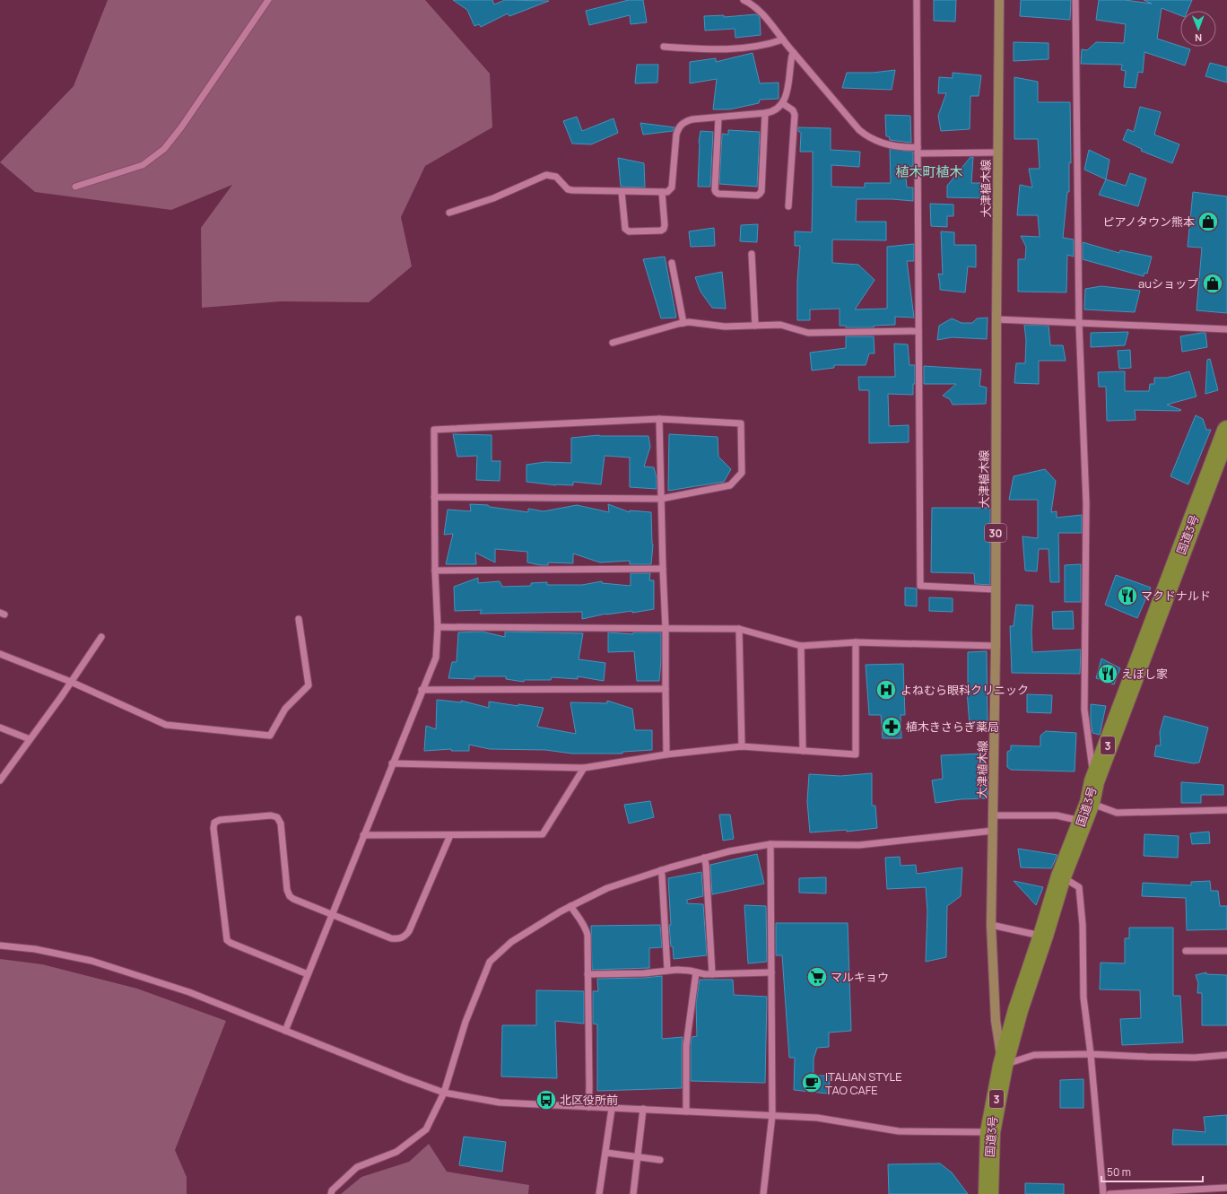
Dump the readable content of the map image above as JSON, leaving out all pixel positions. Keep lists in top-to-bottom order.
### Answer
{
  "streets": {
    "highway": ["国道3号", "3"],
    "main road": ["大津植木線", "30"]
  },
  "crossings": [
    ["大津植木線", "国道3号"]
  ],
  "districts": ["植木町植木"],
  "places": {
    "shop": ["ピアノタウン熊本", "auショップ"],
    "restaurant": ["マクドナルド", "えぼし家"],
    "hospital": ["よねむら眼科クリニック"],
    "pharmacy": ["植木きさらぎ薬局"],
    "supermarket": ["マルキョウ"],
    "cafe": ["ITALIAN STYLE TAO CAFE"],
    "bus stop": ["北区役所前"]
  },
  "scale_bar": "50 m",
  "north": "bottom"
}
